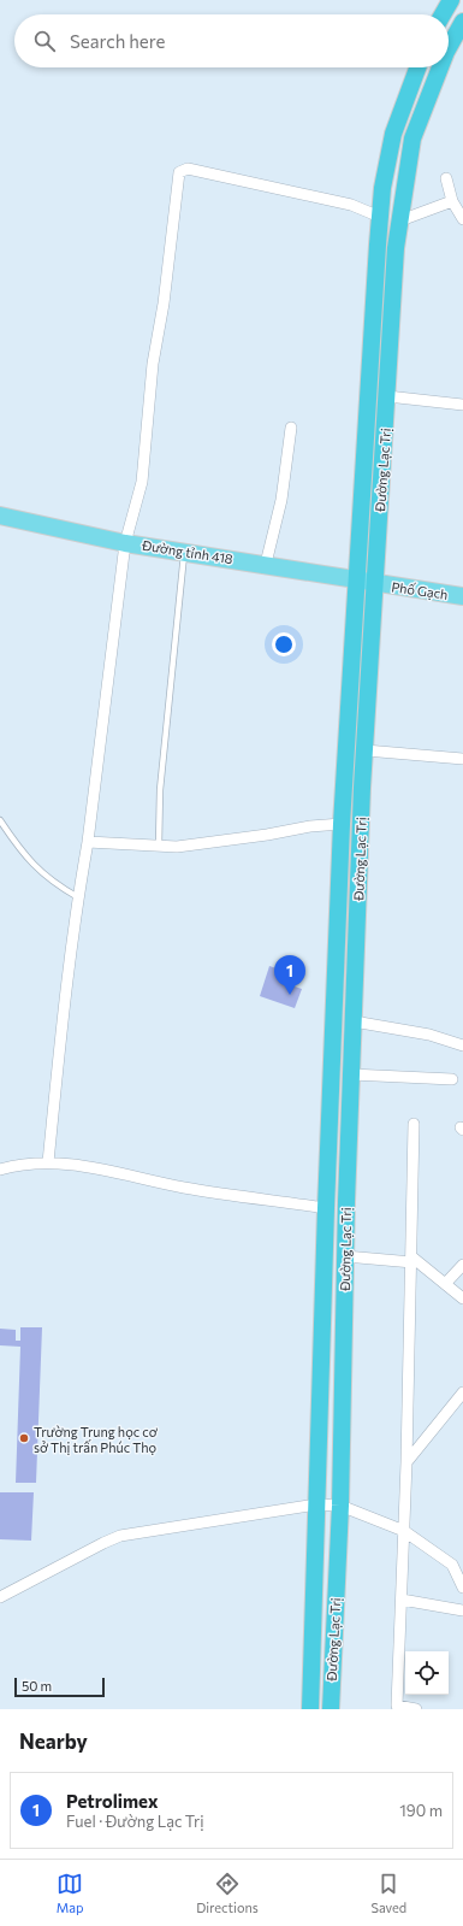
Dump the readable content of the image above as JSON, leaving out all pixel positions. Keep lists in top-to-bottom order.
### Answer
{
  "streets": {
    "highway": ["Đường Lạc Trị"],
    "main road": ["Đường tỉnh 418", "Phố Gạch"]
  },
  "crossings": [
    ["Đường Lạc Trị", "Đường tỉnh 418"],
    ["Đường Lạc Trị", "Phố Gạch"],
    ["Đường tỉnh 418", "Phố Gạch"]
  ],
  "places": ["Trường Trung học cơ sở Thị trấn Phúc Thọ"],
  "scale_bar": "50 m",
  "page": {
    "search": "Search here",
    "pins": "1",
    "scale": "50 m",
    "heading": "Nearby",
    "list": [
      {
        "mark": "1",
        "name": "Petrolimex",
        "note": "Fuel · Đường Lạc Trị",
        "value": "190 m"
      }
    ],
    "nav": ["Map", "Directions", "Saved"]
  }
}
